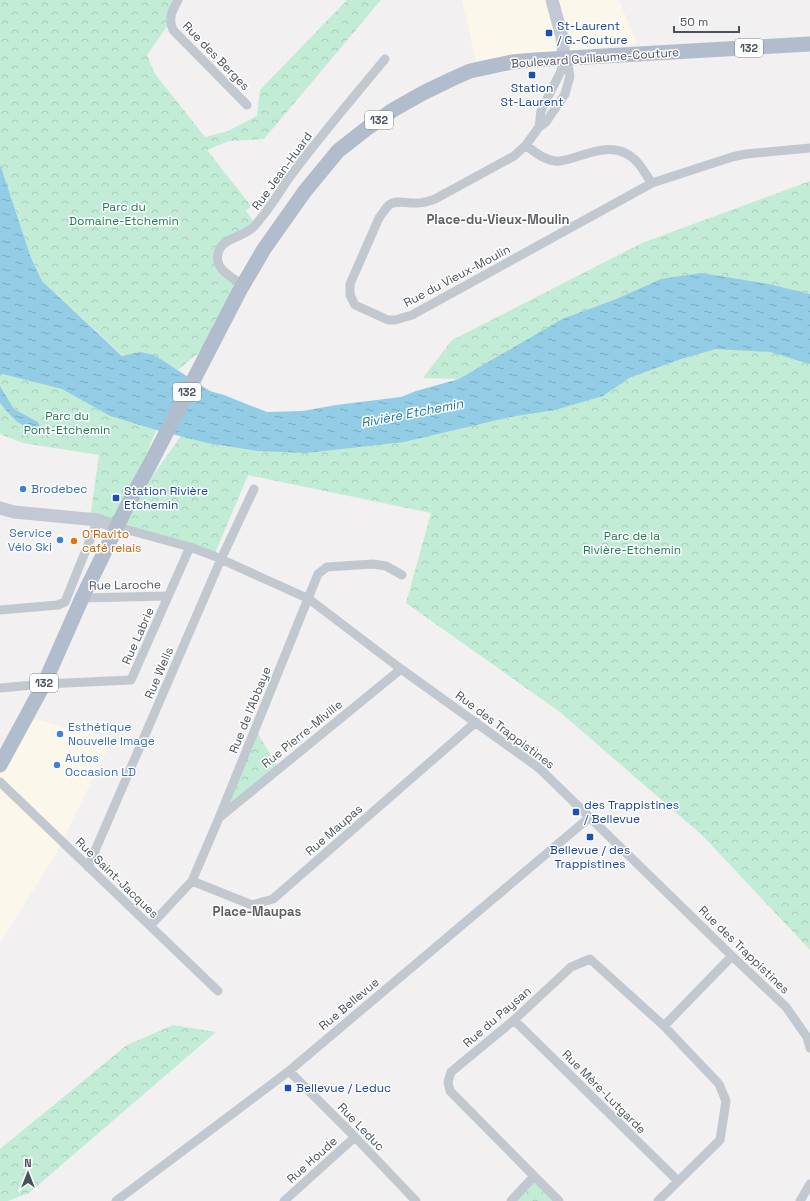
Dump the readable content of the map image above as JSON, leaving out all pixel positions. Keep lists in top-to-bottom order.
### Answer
{
  "streets": {
    "main road": ["132", "Boulevard Guillaume-Couture"],
    "street": [
      "Rue des Berges",
      "Rue Jean-Huard",
      "Rue du Vieux-Moulin",
      "Rue Laroche",
      "Rue Labrie",
      "Rue Wells",
      "Rue de l'Abbaye",
      "Rue des Trappistines",
      "Rue Pierre-Miville",
      "Rue Maupas",
      "Rue Saint-Jacques",
      "Rue Bellevue",
      "Rue du Paysan",
      "Rue Mère-Lutgarde",
      "Rue Leduc",
      "Rue Houde"
    ]
  },
  "crossings": [
    ["Boulevard Guillaume-Couture", "Rue Jean-Huard"],
    ["Boulevard Guillaume-Couture", "Rue du Vieux-Moulin"],
    ["Boulevard Guillaume-Couture", "Rue Laroche"],
    ["Boulevard Guillaume-Couture", "Rue Labrie"],
    ["Boulevard Guillaume-Couture", "Rue des Trappistines"],
    ["Rue Laroche", "Rue Labrie"],
    ["Rue Labrie", "Rue des Trappistines"],
    ["Rue Wells", "Rue des Trappistines"],
    ["Rue Wells", "Rue Saint-Jacques"],
    ["Rue de l'Abbaye", "Rue des Trappistines"],
    ["Rue de l'Abbaye", "Rue Pierre-Miville"],
    ["Rue de l'Abbaye", "Rue Maupas"],
    ["Rue de l'Abbaye", "Rue Saint-Jacques"],
    ["Rue des Trappistines", "Rue Pierre-Miville"],
    ["Rue des Trappistines", "Rue Maupas"],
    ["Rue des Trappistines", "Rue Bellevue"],
    ["Rue Bellevue", "Rue Leduc"],
    ["Rue du Paysan", "Rue Mère-Lutgarde"],
    ["Rue Leduc", "Rue Houde"]
  ],
  "districts": ["Place-du-Vieux-Moulin", "Place-Maupas"],
  "water": ["Rivière Etchemin"],
  "parks": ["Parc du Domaine-Etchemin", "Parc du Pont-Etchemin", "Parc de la Rivière-Etchemin"],
  "places": {
    "transit": [
      "St-Laurent / G.-Couture",
      "Station St-Laurent",
      "Station Rivière Etchemin",
      "des Trappistines / Bellevue",
      "Bellevue / des Trappistines",
      "Bellevue / Leduc"
    ],
    "other": [
      "Brodebec",
      "Service Vélo Ski",
      "O'Ravito café relais",
      "Esthétique Nouvelle Image",
      "Autos Occasion LD"
    ]
  },
  "scale_bar": "50 m",
  "north": "top"
}
